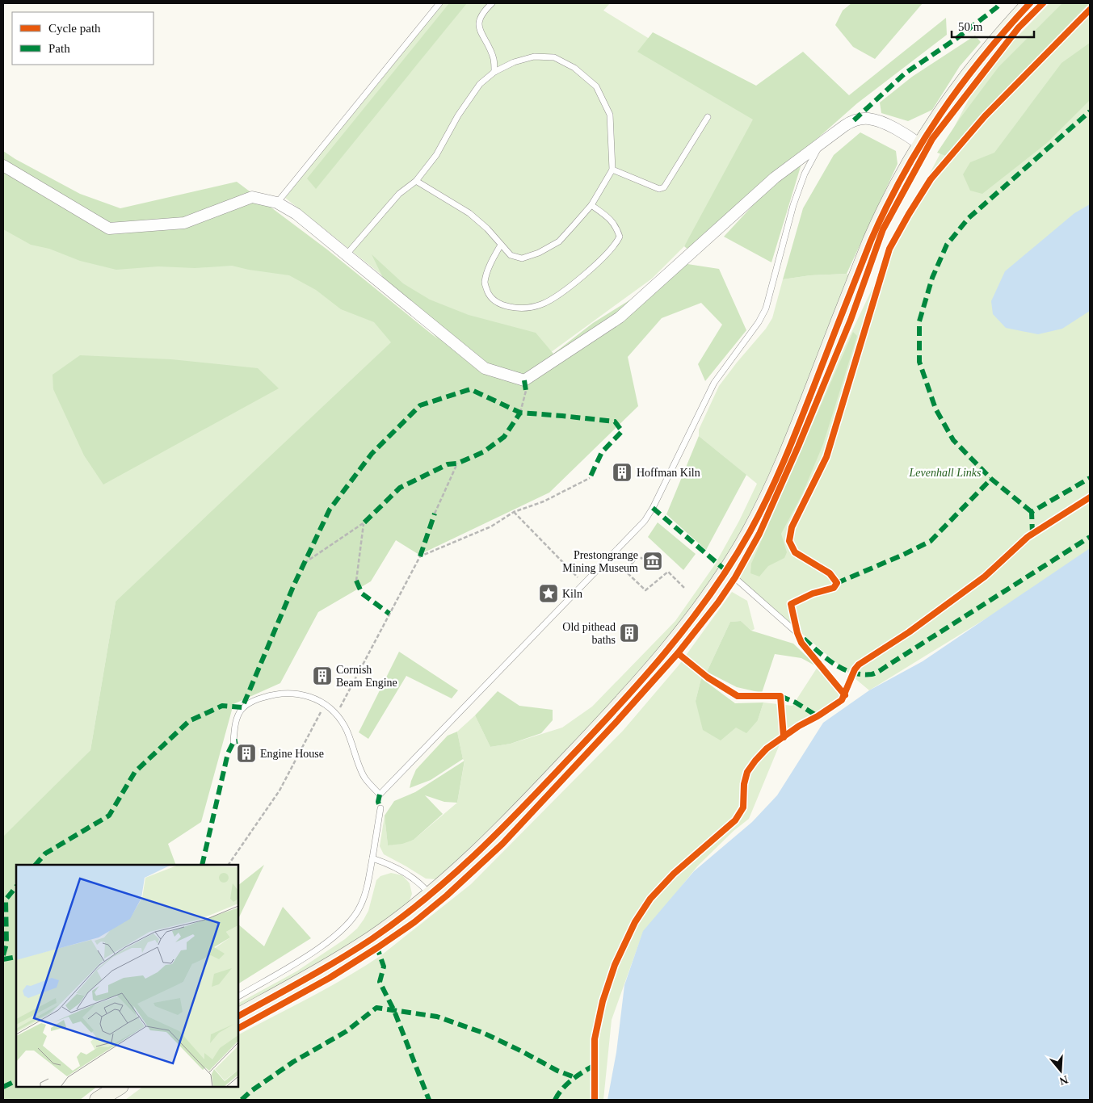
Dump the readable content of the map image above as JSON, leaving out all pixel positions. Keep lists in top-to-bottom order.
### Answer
{
  "parks": ["Levenhall Links"],
  "places": {
    "building": [
      "Hoffman Kiln",
      "Old pithead baths",
      "Cornish Beam Engine",
      "Engine House"
    ],
    "museum": ["Prestongrange Mining Museum"],
    "place": ["Kiln"]
  },
  "legend": ["Cycle path", "Path"],
  "scale_bar": "50 m",
  "north": "bottom"
}
